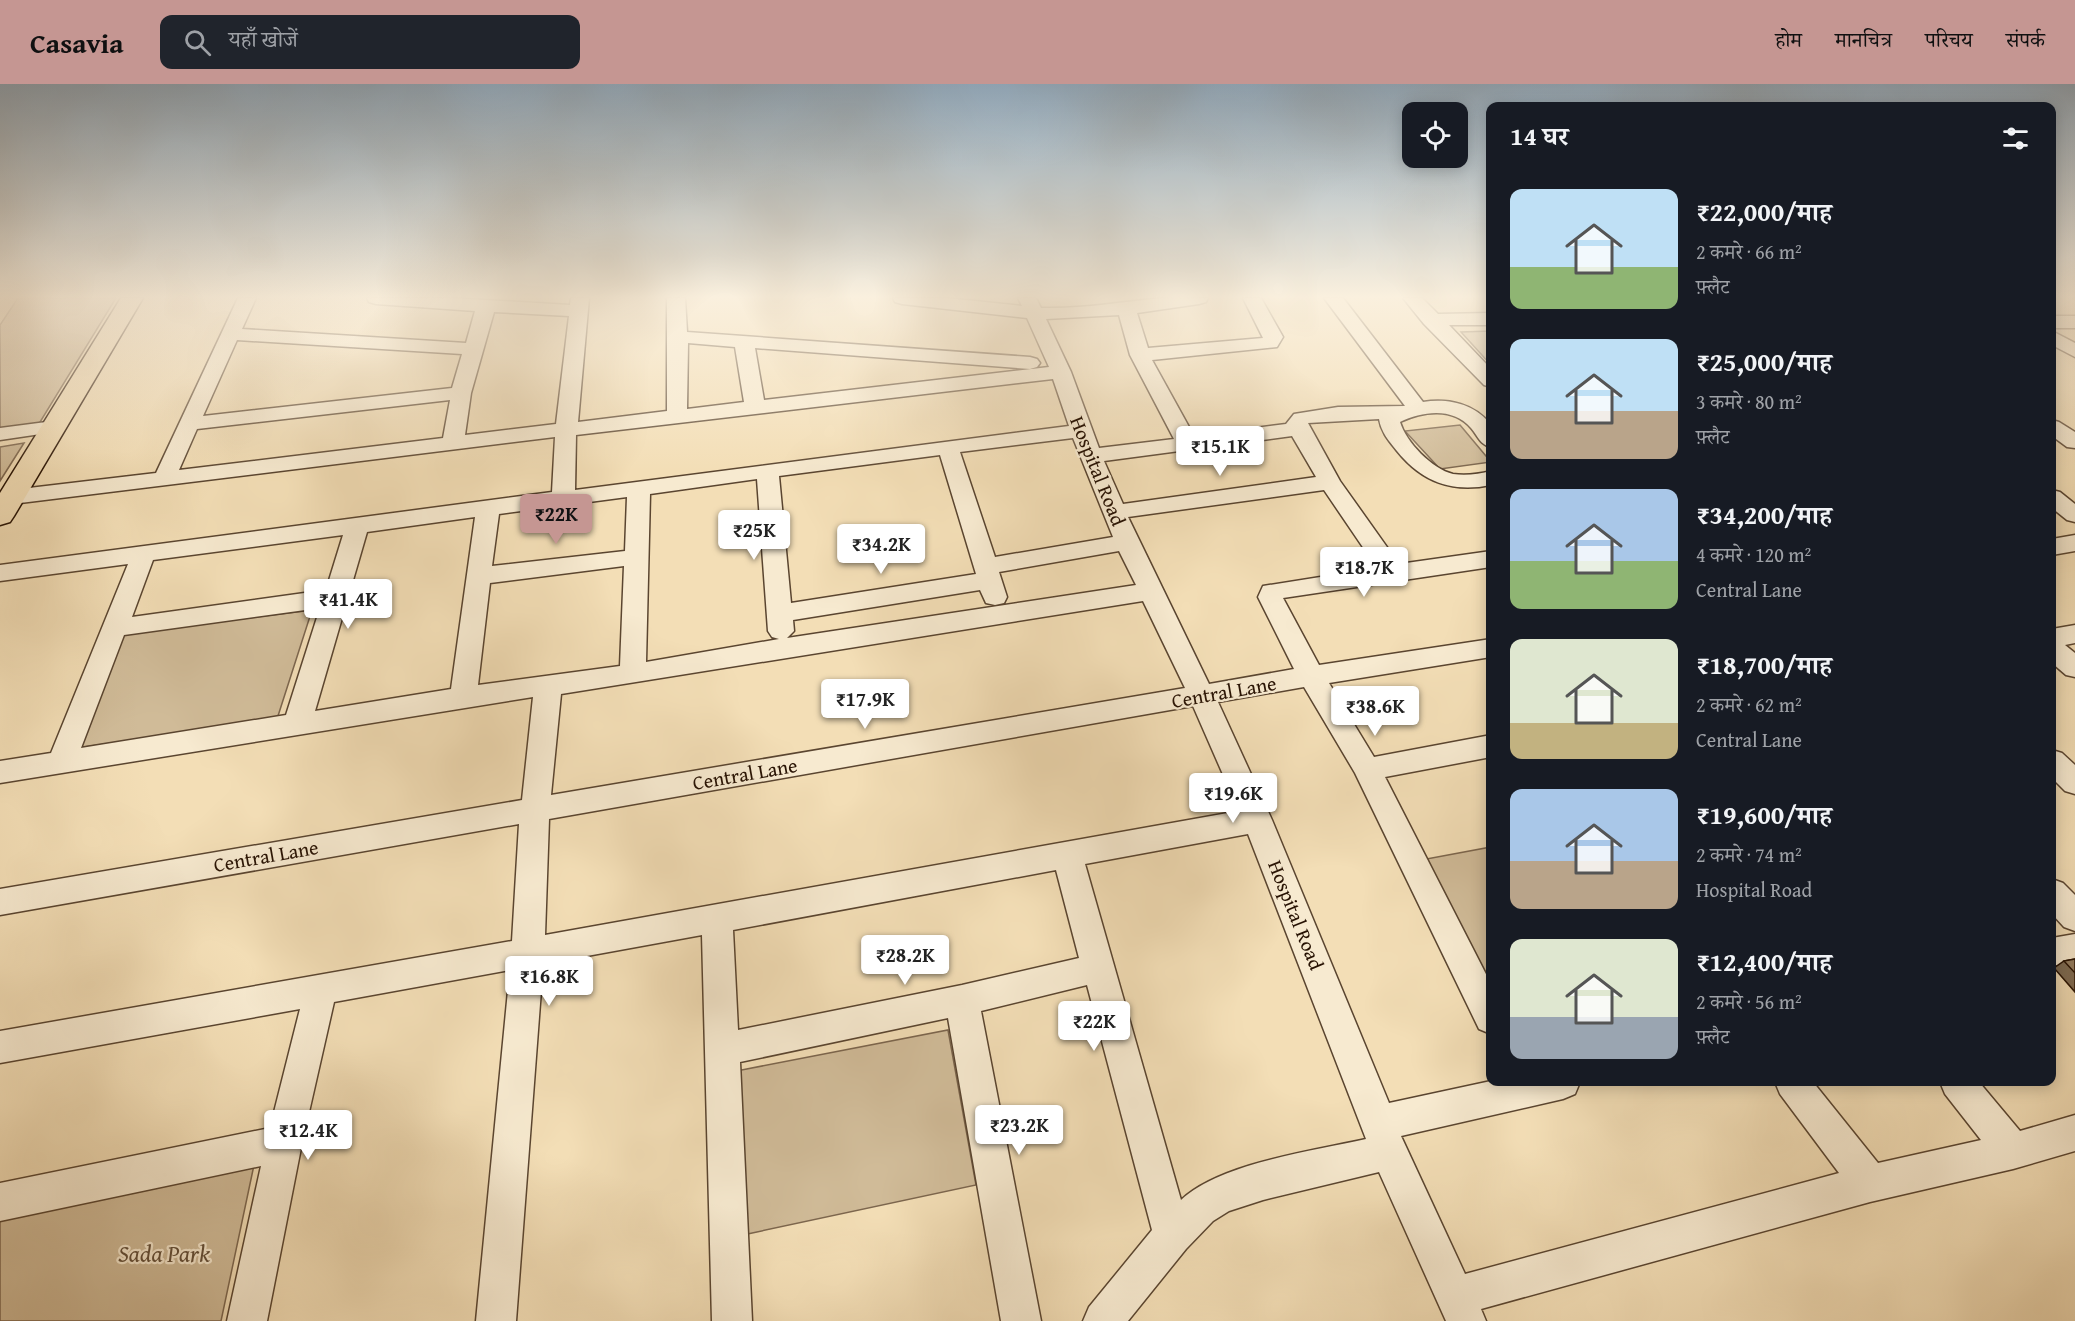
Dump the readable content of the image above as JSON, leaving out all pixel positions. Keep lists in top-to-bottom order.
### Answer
{
  "streets": {
    "street": ["Hospital Road", "Central Lane"]
  },
  "crossings": [
    ["Hospital Road", "Central Lane"]
  ],
  "parks": ["Sada Park"],
  "page": {
    "header": "Casavia",
    "search": "यहाँ खोजें",
    "nav": [
      "होम",
      "मानचित्र",
      "परिचय",
      "संपर्क"
    ],
    "heading": "14 घर",
    "list": [
      {
        "name": "₹22,000/माह",
        "note": "2 कमरे · 66 m² · फ़्लैट"
      },
      {
        "name": "₹25,000/माह",
        "note": "3 कमरे · 80 m² · फ़्लैट"
      },
      {
        "name": "₹34,200/माह",
        "note": "4 कमरे · 120 m² · Central Lane"
      },
      {
        "name": "₹18,700/माह",
        "note": "2 कमरे · 62 m² · Central Lane"
      },
      {
        "name": "₹19,600/माह",
        "note": "2 कमरे · 74 m² · Hospital Road"
      },
      {
        "name": "₹12,400/माह",
        "note": "2 कमरे · 56 m² · फ़्लैट"
      }
    ],
    "price": [
      "₹15.1K",
      "₹22K",
      "₹25K",
      "₹34.2K",
      "₹18.7K",
      "₹41.4K",
      "₹17.9K",
      "₹38.6K",
      "₹19.6K",
      "₹28.2K",
      "₹16.8K",
      "₹22K",
      "₹23.2K",
      "₹12.4K"
    ]
  }
}
